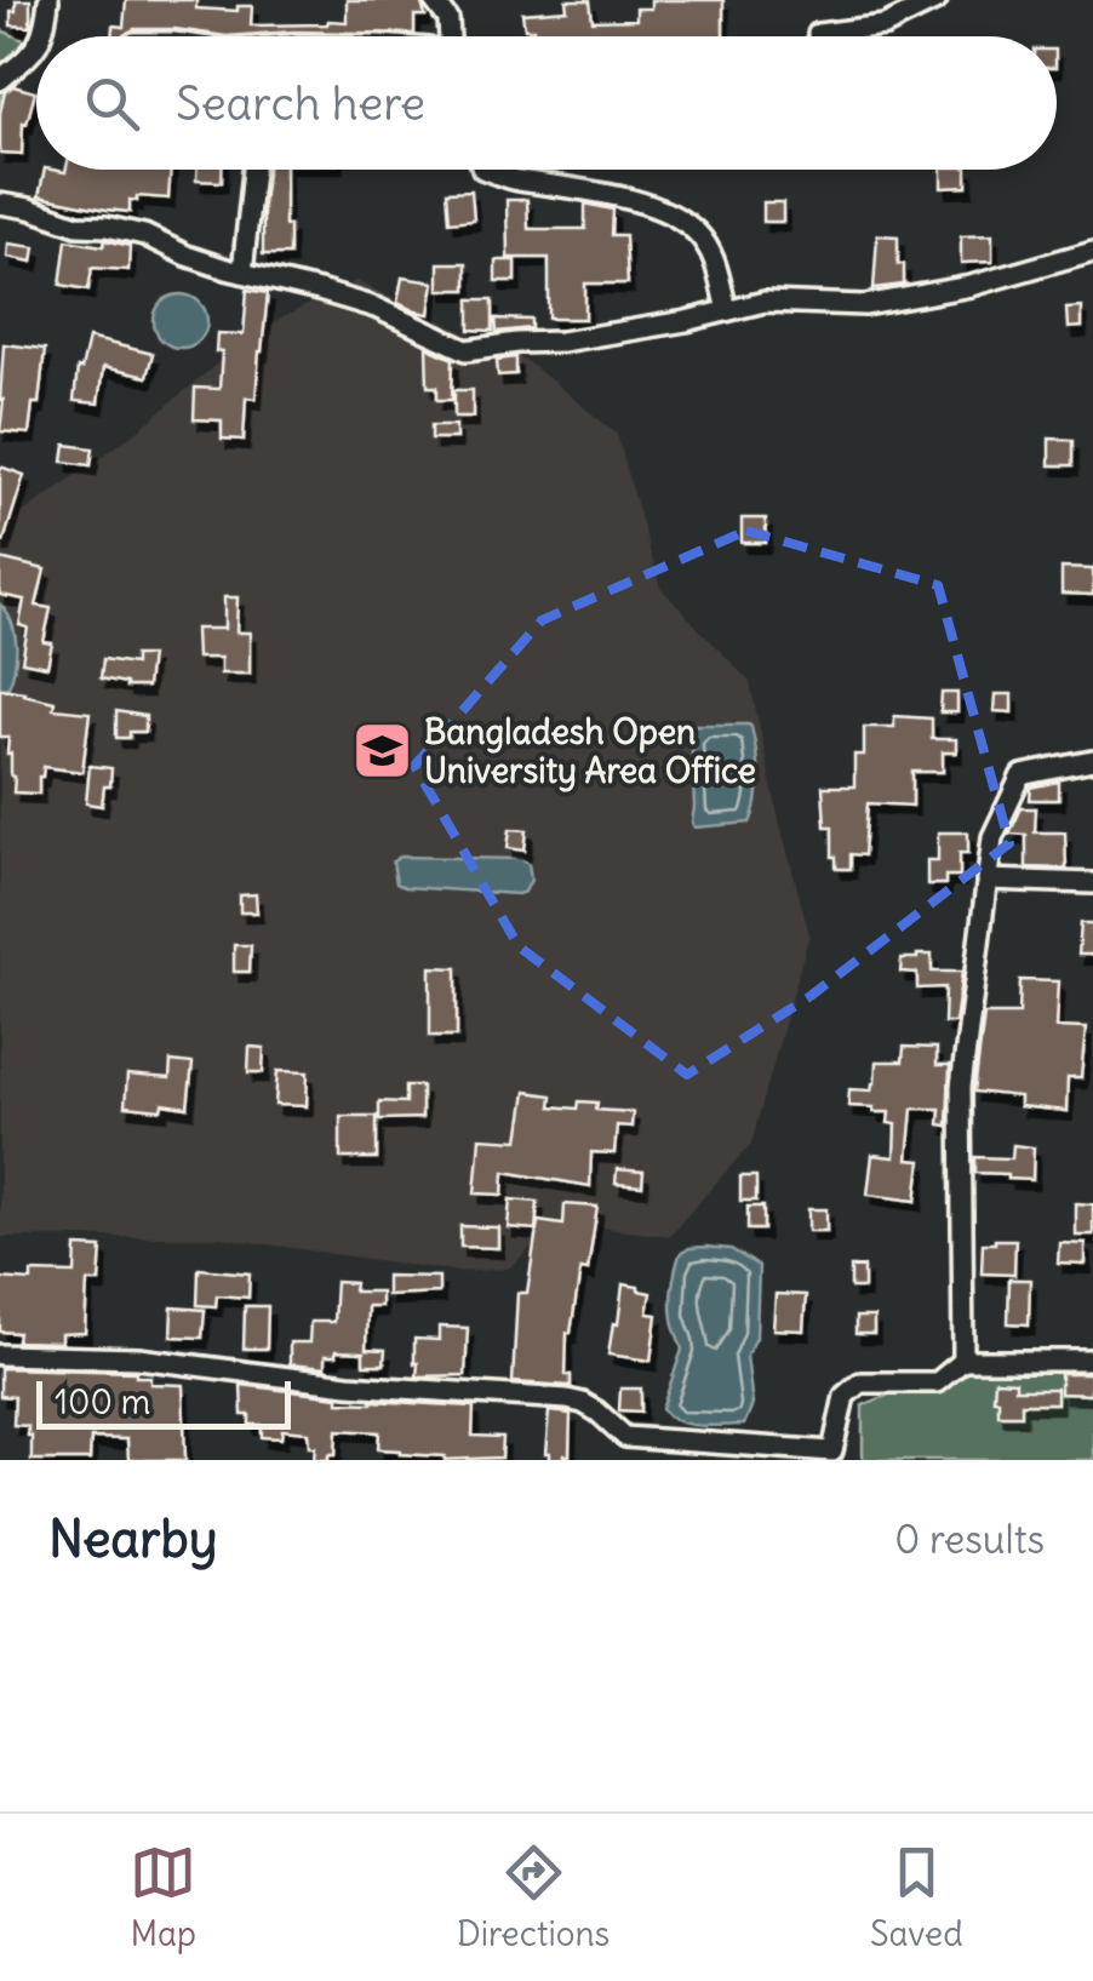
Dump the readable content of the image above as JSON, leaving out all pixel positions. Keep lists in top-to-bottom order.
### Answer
{
  "places": {
    "school or university": ["Bangladesh Open University Area Office"]
  },
  "scale_bar": "100 m",
  "page": {
    "search": "Search here",
    "scale": "100 m",
    "heading": ["Nearby", "0 results"],
    "nav": ["Map", "Directions", "Saved"]
  }
}
